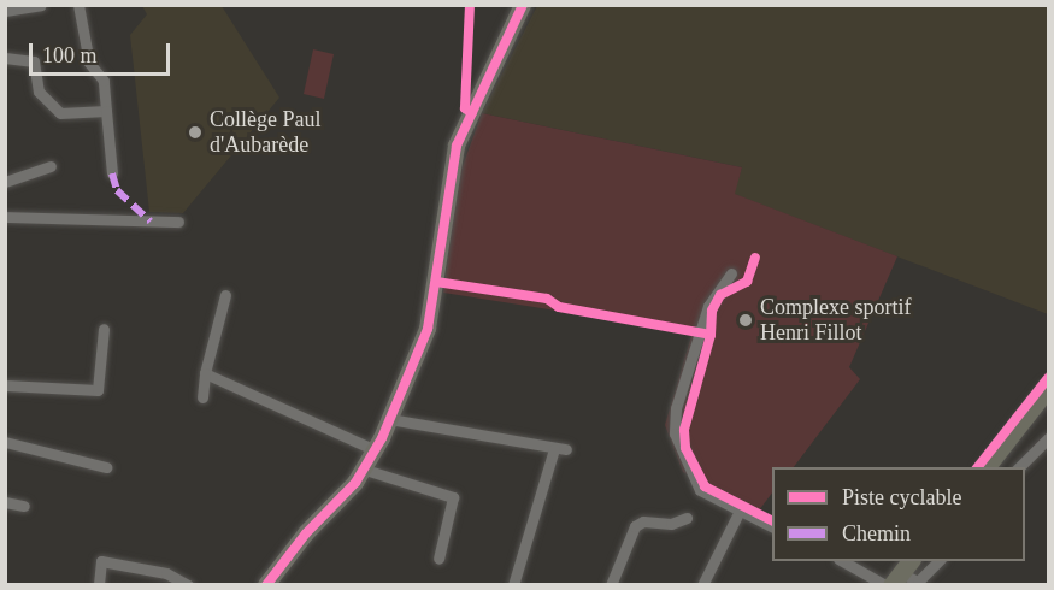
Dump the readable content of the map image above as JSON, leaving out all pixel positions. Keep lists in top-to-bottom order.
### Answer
{
  "places": ["Collège Paul d'Aubarède", "Complexe sportif Henri Fillot"],
  "legend": ["Piste cyclable", "Chemin"],
  "scale_bar": "100 m"
}
